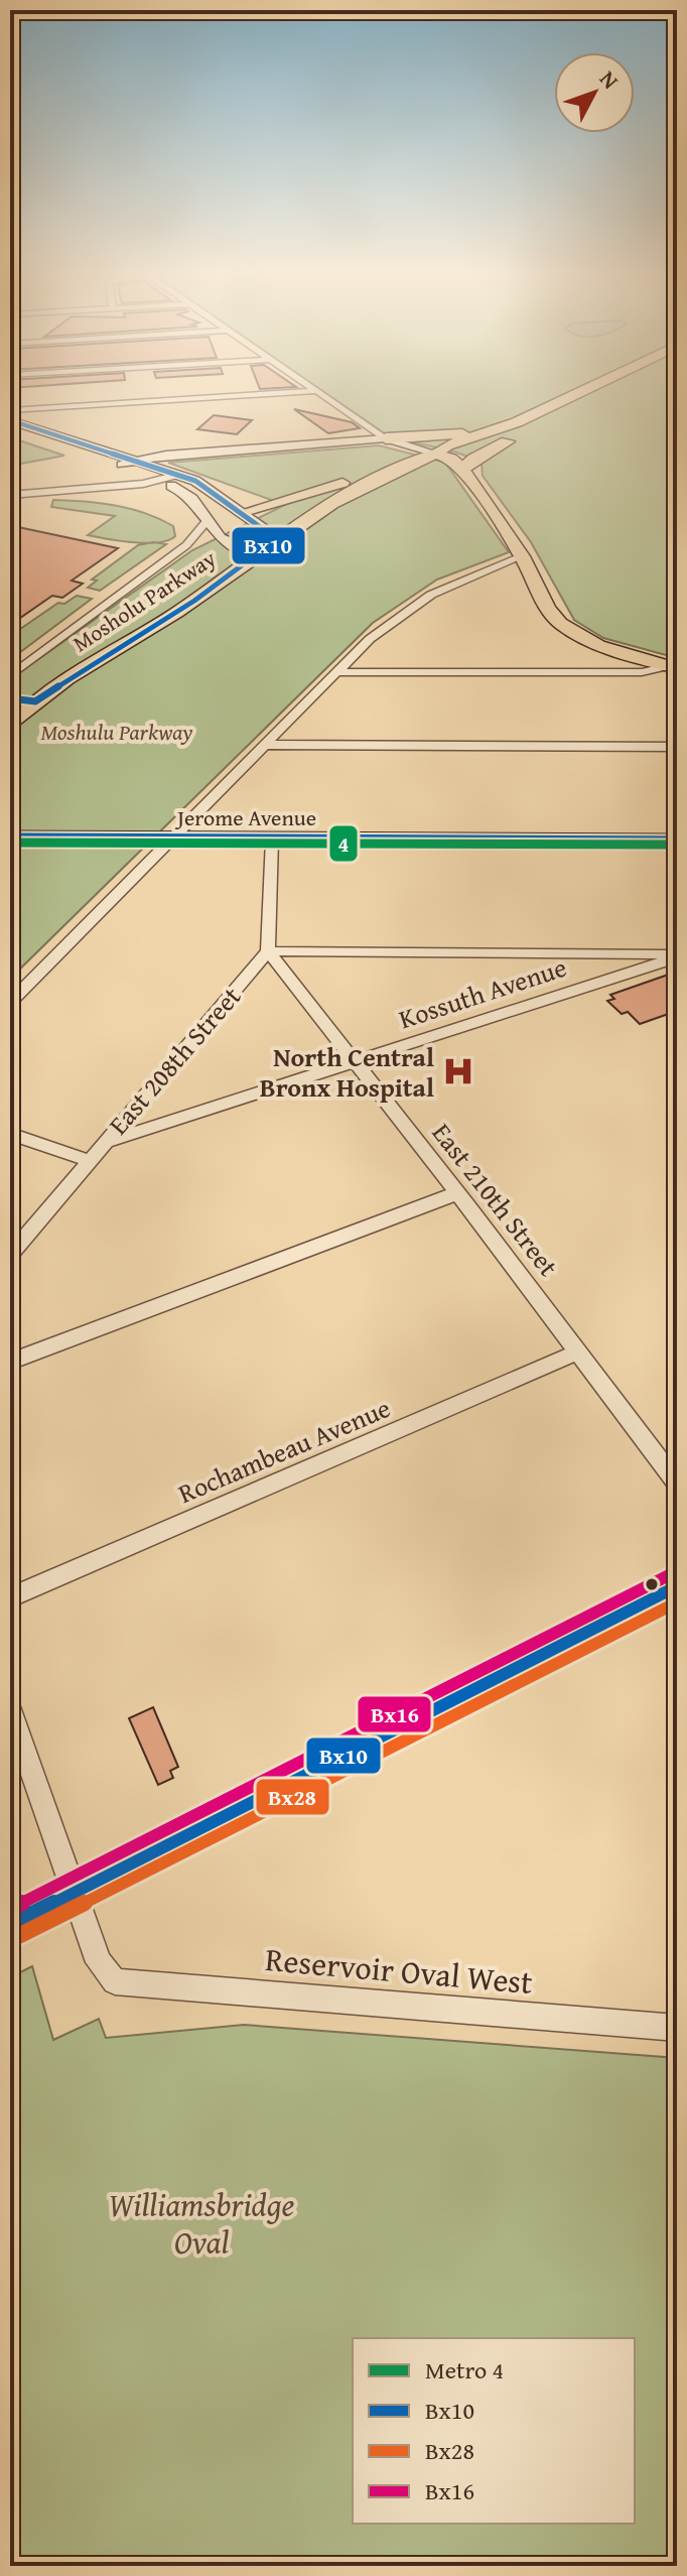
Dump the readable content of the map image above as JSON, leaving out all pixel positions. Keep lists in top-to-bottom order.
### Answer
{
  "streets": {
    "highway": ["Mosholu Parkway"],
    "main road": ["Jerome Avenue"],
    "street": [
      "Kossuth Avenue",
      "East 208th Street",
      "East 210th Street",
      "Rochambeau Avenue",
      "Reservoir Oval West"
    ]
  },
  "crossings": [
    ["Kossuth Avenue", "East 208th Street"],
    ["Kossuth Avenue", "East 210th Street"],
    ["East 208th Street", "East 210th Street"],
    ["East 210th Street", "Rochambeau Avenue"]
  ],
  "parks": ["Moshulu Parkway", "Williamsbridge Oval"],
  "places": {
    "hospital": ["North Central Bronx Hospital"]
  },
  "lines": [
    "transit line Bx10",
    "metro line 4",
    "transit line Bx16",
    "transit line Bx28"
  ],
  "legend": [
    "Metro 4",
    "Bx10",
    "Bx28",
    "Bx16"
  ],
  "north": "top right"
}
